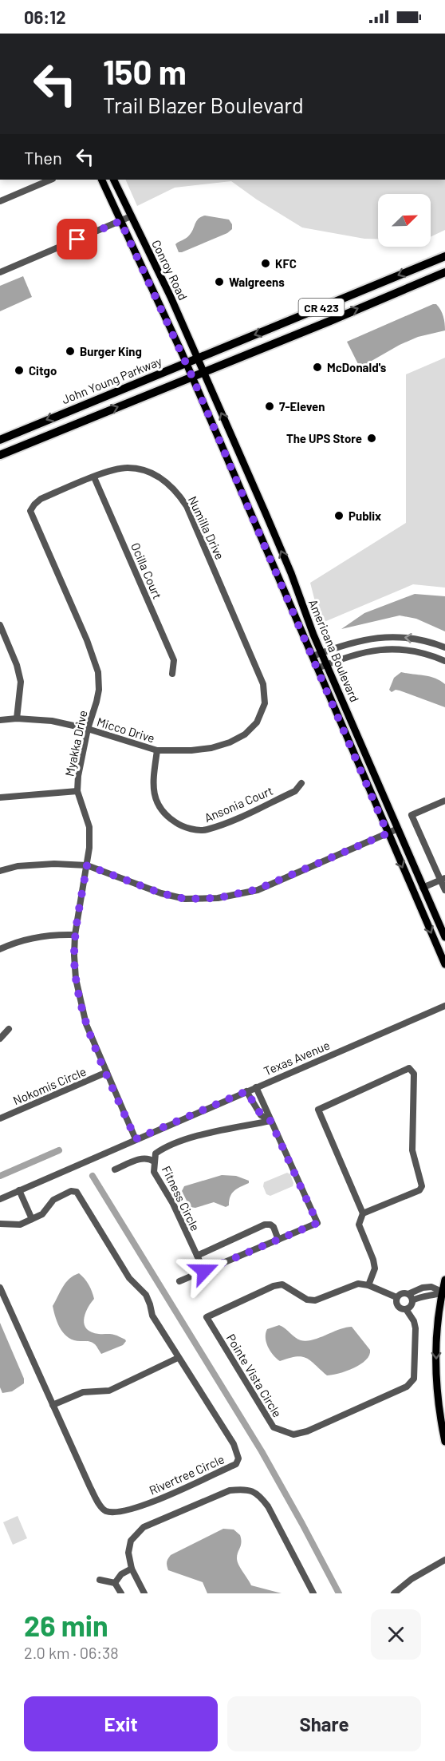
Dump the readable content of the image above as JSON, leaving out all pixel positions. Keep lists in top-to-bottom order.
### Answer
{
  "streets": {
    "highway": ["CR 423", "John Young Parkway"],
    "main road": ["Conroy Road", "Americana Boulevard"],
    "street": [
      "Numilla Drive",
      "Ocilla Court",
      "Micco Drive",
      "Myakka Drive",
      "Ansonia Court",
      "Texas Avenue",
      "Nokomis Circle",
      "Fitness Circle",
      "Pointe Vista Circle",
      "Rivertree Circle"
    ]
  },
  "crossings": [
    ["Conroy Road", "CR 423"],
    ["Conroy Road", "John Young Parkway"],
    ["Conroy Road", "Americana Boulevard"],
    ["CR 423", "Americana Boulevard"],
    ["Numilla Drive", "Ocilla Court"],
    ["Numilla Drive", "Micco Drive"],
    ["Numilla Drive", "Myakka Drive"],
    ["Micco Drive", "Myakka Drive"],
    ["Micco Drive", "Ansonia Court"],
    ["Myakka Drive", "Texas Avenue"],
    ["Myakka Drive", "Nokomis Circle"]
  ],
  "places": [
    "KFC",
    "Walgreens",
    "Burger King",
    "McDonald's",
    "Citgo",
    "7-Eleven",
    "The UPS Store",
    "Publix"
  ],
  "north": "top right",
  "page": {
    "status": "06:12",
    "turn": ["150 m", "Trail Blazer Boulevard"],
    "then": "Then",
    "heading": ["26 min", "2.0 km · 06:38"],
    "buttons": ["Exit", "Share"]
  }
}
